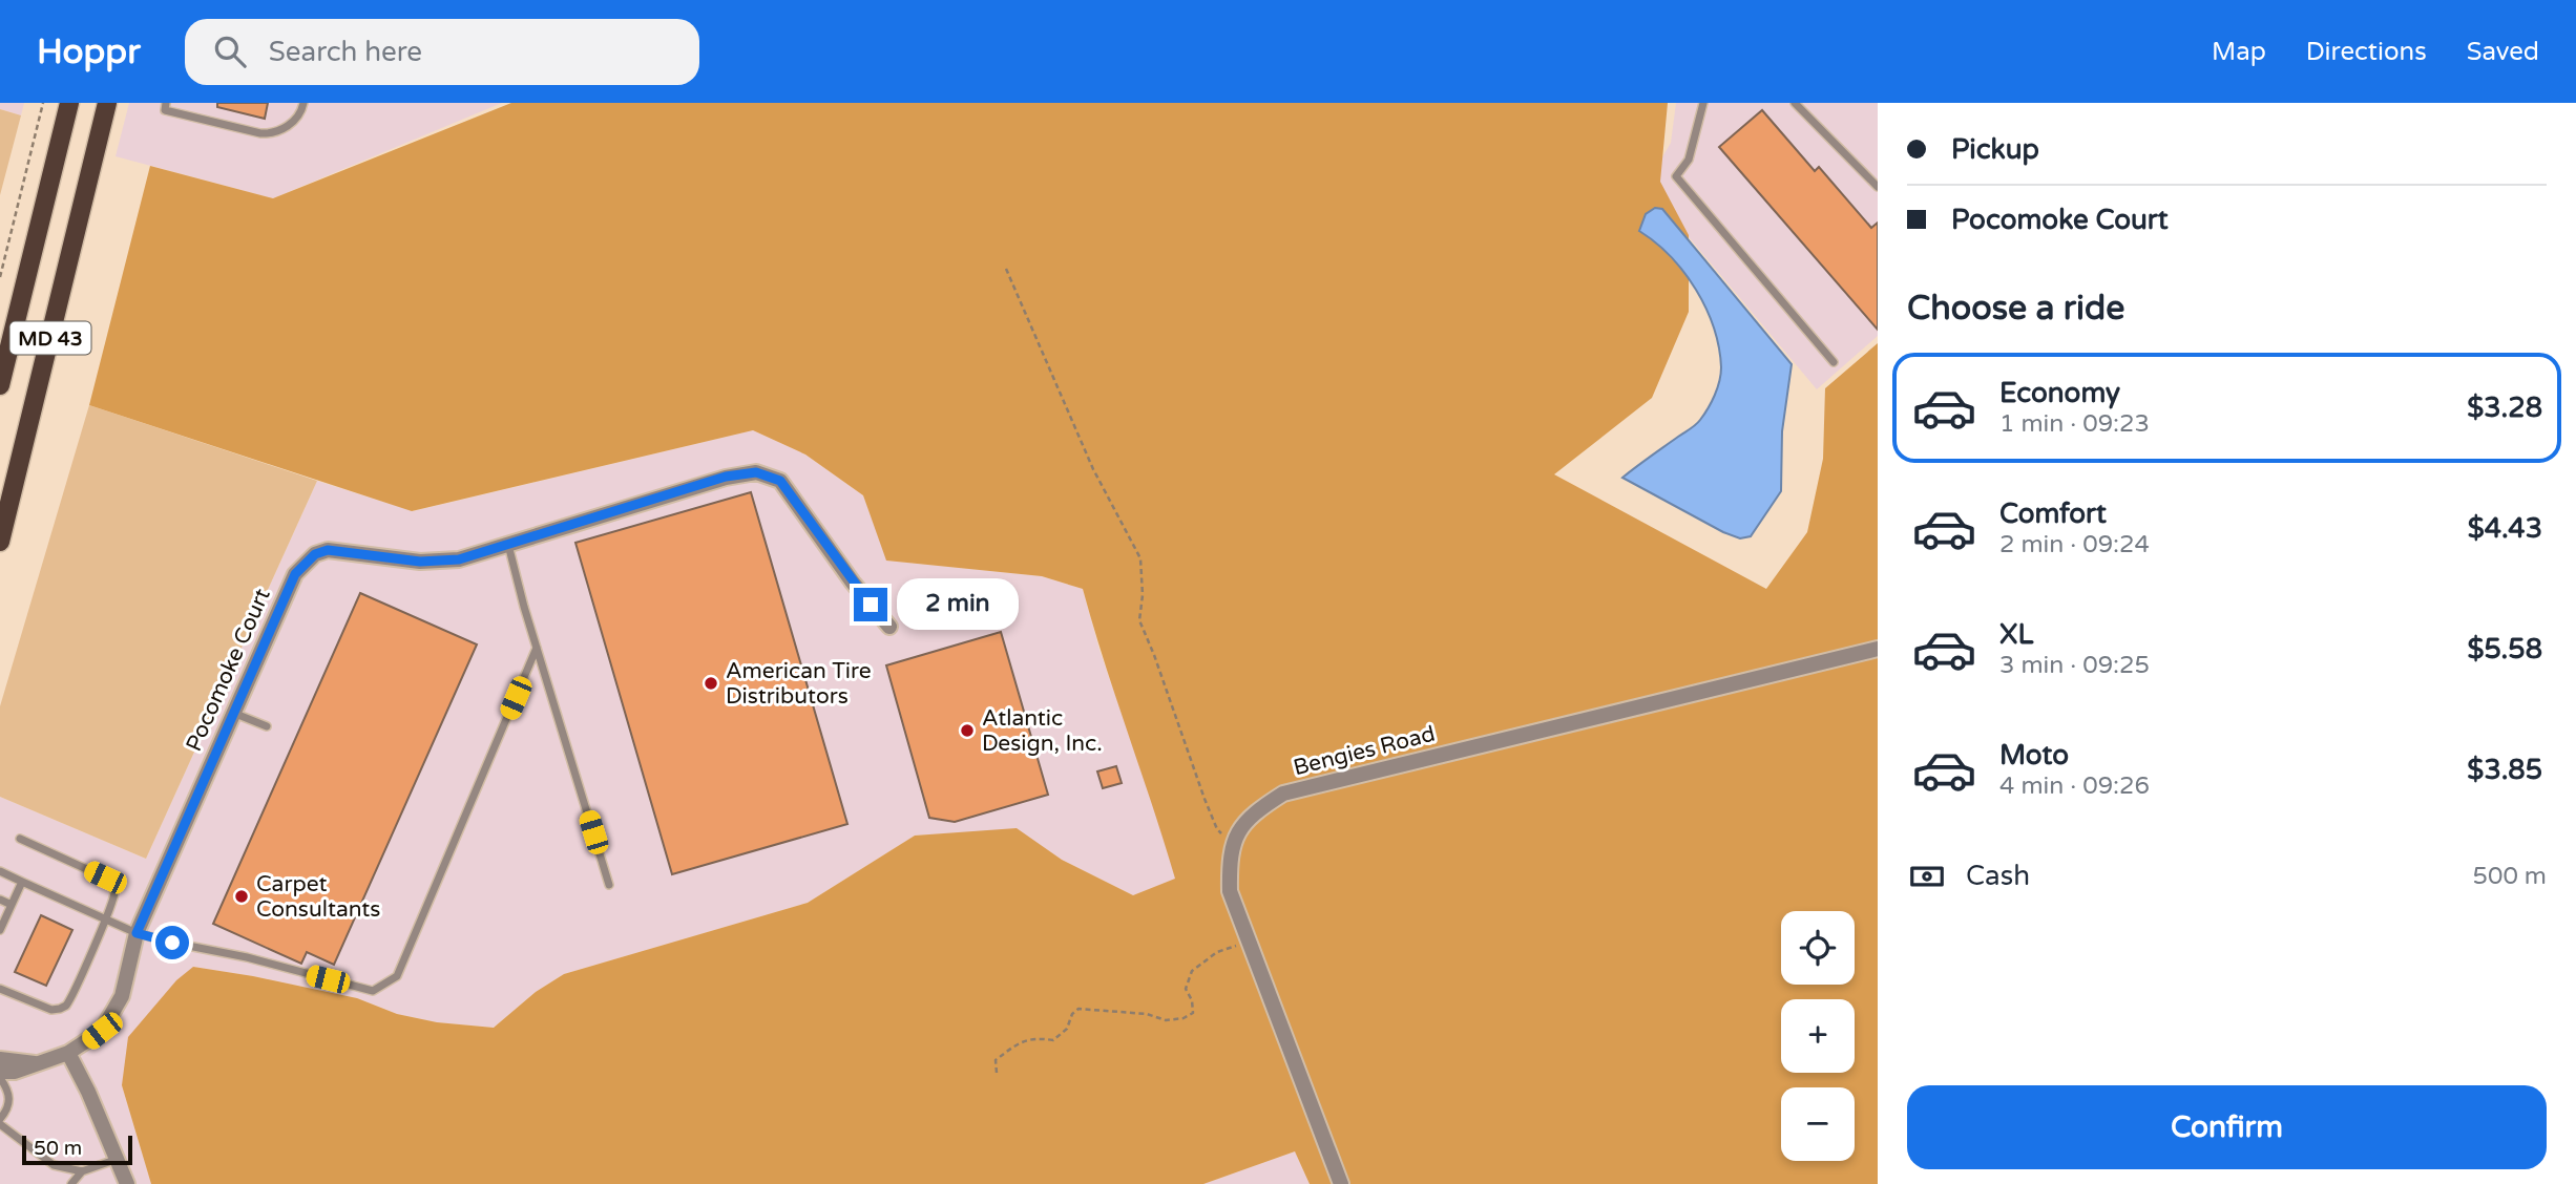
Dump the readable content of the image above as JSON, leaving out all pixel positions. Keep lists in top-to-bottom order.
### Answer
{
  "streets": {
    "main road": ["MD 43"],
    "street": ["Pocomoke Court", "Bengies Road"]
  },
  "places": ["American Tire Distributors", "Atlantic Design, Inc.", "Carpet Consultants"],
  "scale_bar": "50 m",
  "page": {
    "header": "Hoppr",
    "search": "Search here",
    "nav": ["Map", "Directions", "Saved"],
    "banner": ["Pickup", "Pocomoke Court"],
    "heading": "Choose a ride",
    "list": [
      {
        "name": "Economy",
        "note": "1 min · 09:23",
        "value": "$3.28"
      },
      {
        "name": "Comfort",
        "note": "2 min · 09:24",
        "value": "$4.43"
      },
      {
        "name": "XL",
        "note": "3 min · 09:25",
        "value": "$5.58"
      },
      {
        "name": "Moto",
        "note": "4 min · 09:26",
        "value": "$3.85"
      }
    ],
    "bubble": "2 min",
    "pay": ["Cash", "500 m"],
    "map_buttons": ["+", "−"],
    "buttons": "Confirm",
    "scale": "50 m"
  }
}
